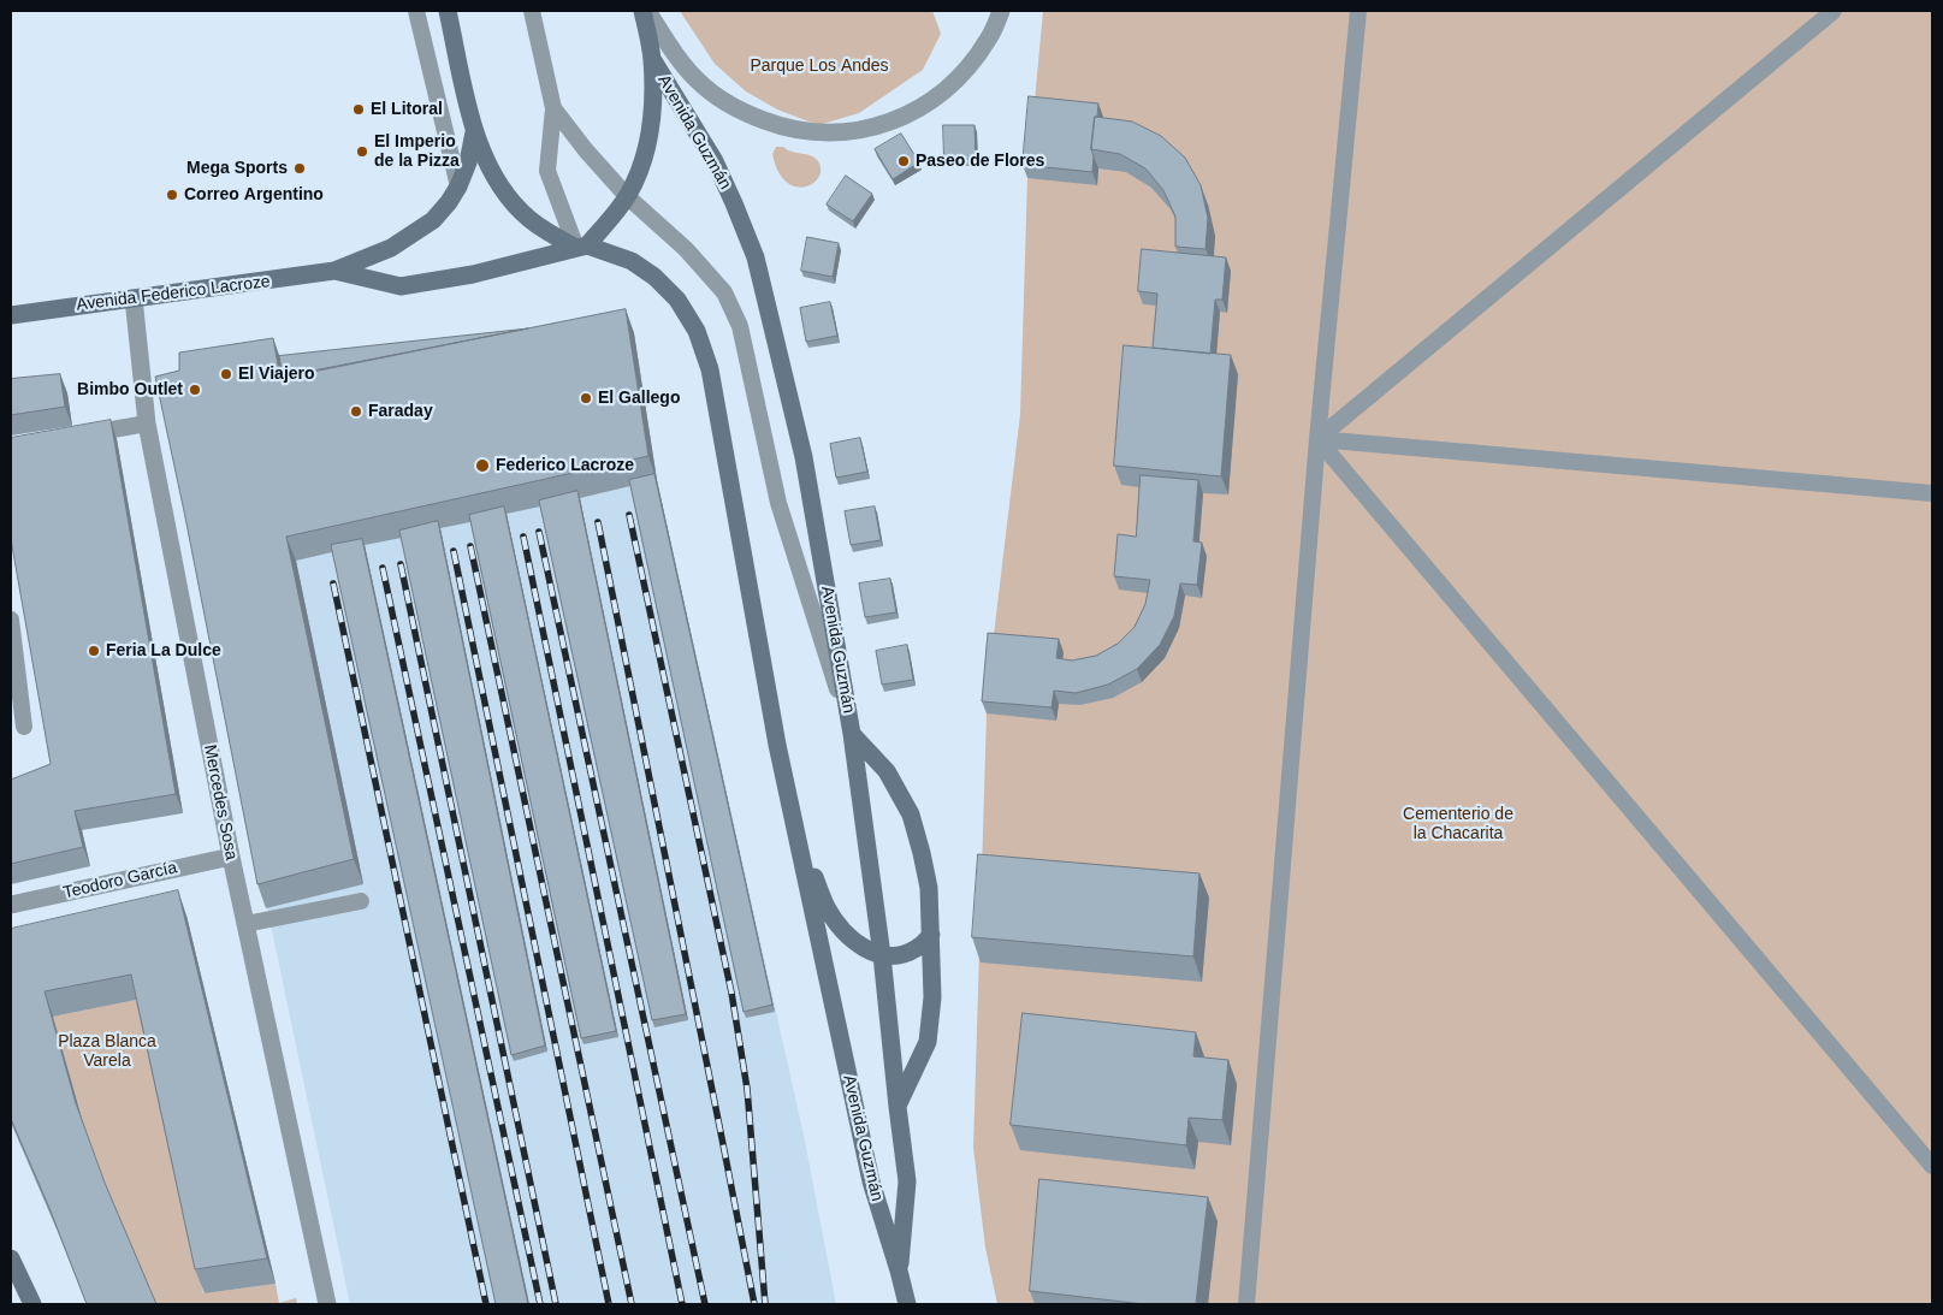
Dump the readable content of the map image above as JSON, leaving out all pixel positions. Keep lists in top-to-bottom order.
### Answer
{
  "streets": {
    "main road": ["Avenida Guzmán", "Avenida Federico Lacroze"],
    "street": ["Mercedes Sosa", "Teodoro García"]
  },
  "crossings": [
    ["Avenida Guzmán", "Avenida Federico Lacroze"],
    ["Avenida Federico Lacroze", "Mercedes Sosa"],
    ["Mercedes Sosa", "Teodoro García"]
  ],
  "parks": ["Parque Los Andes", "Cementerio de la Chacarita", "Plaza Blanca Varela"],
  "places": [
    "El Litoral",
    "El Imperio de la Pizza",
    "Paseo de Flores",
    "Mega Sports",
    "Correo Argentino",
    "El Viajero",
    "Bimbo Outlet",
    "El Gallego",
    "Faraday",
    "Federico Lacroze",
    "Feria La Dulce"
  ]
}
